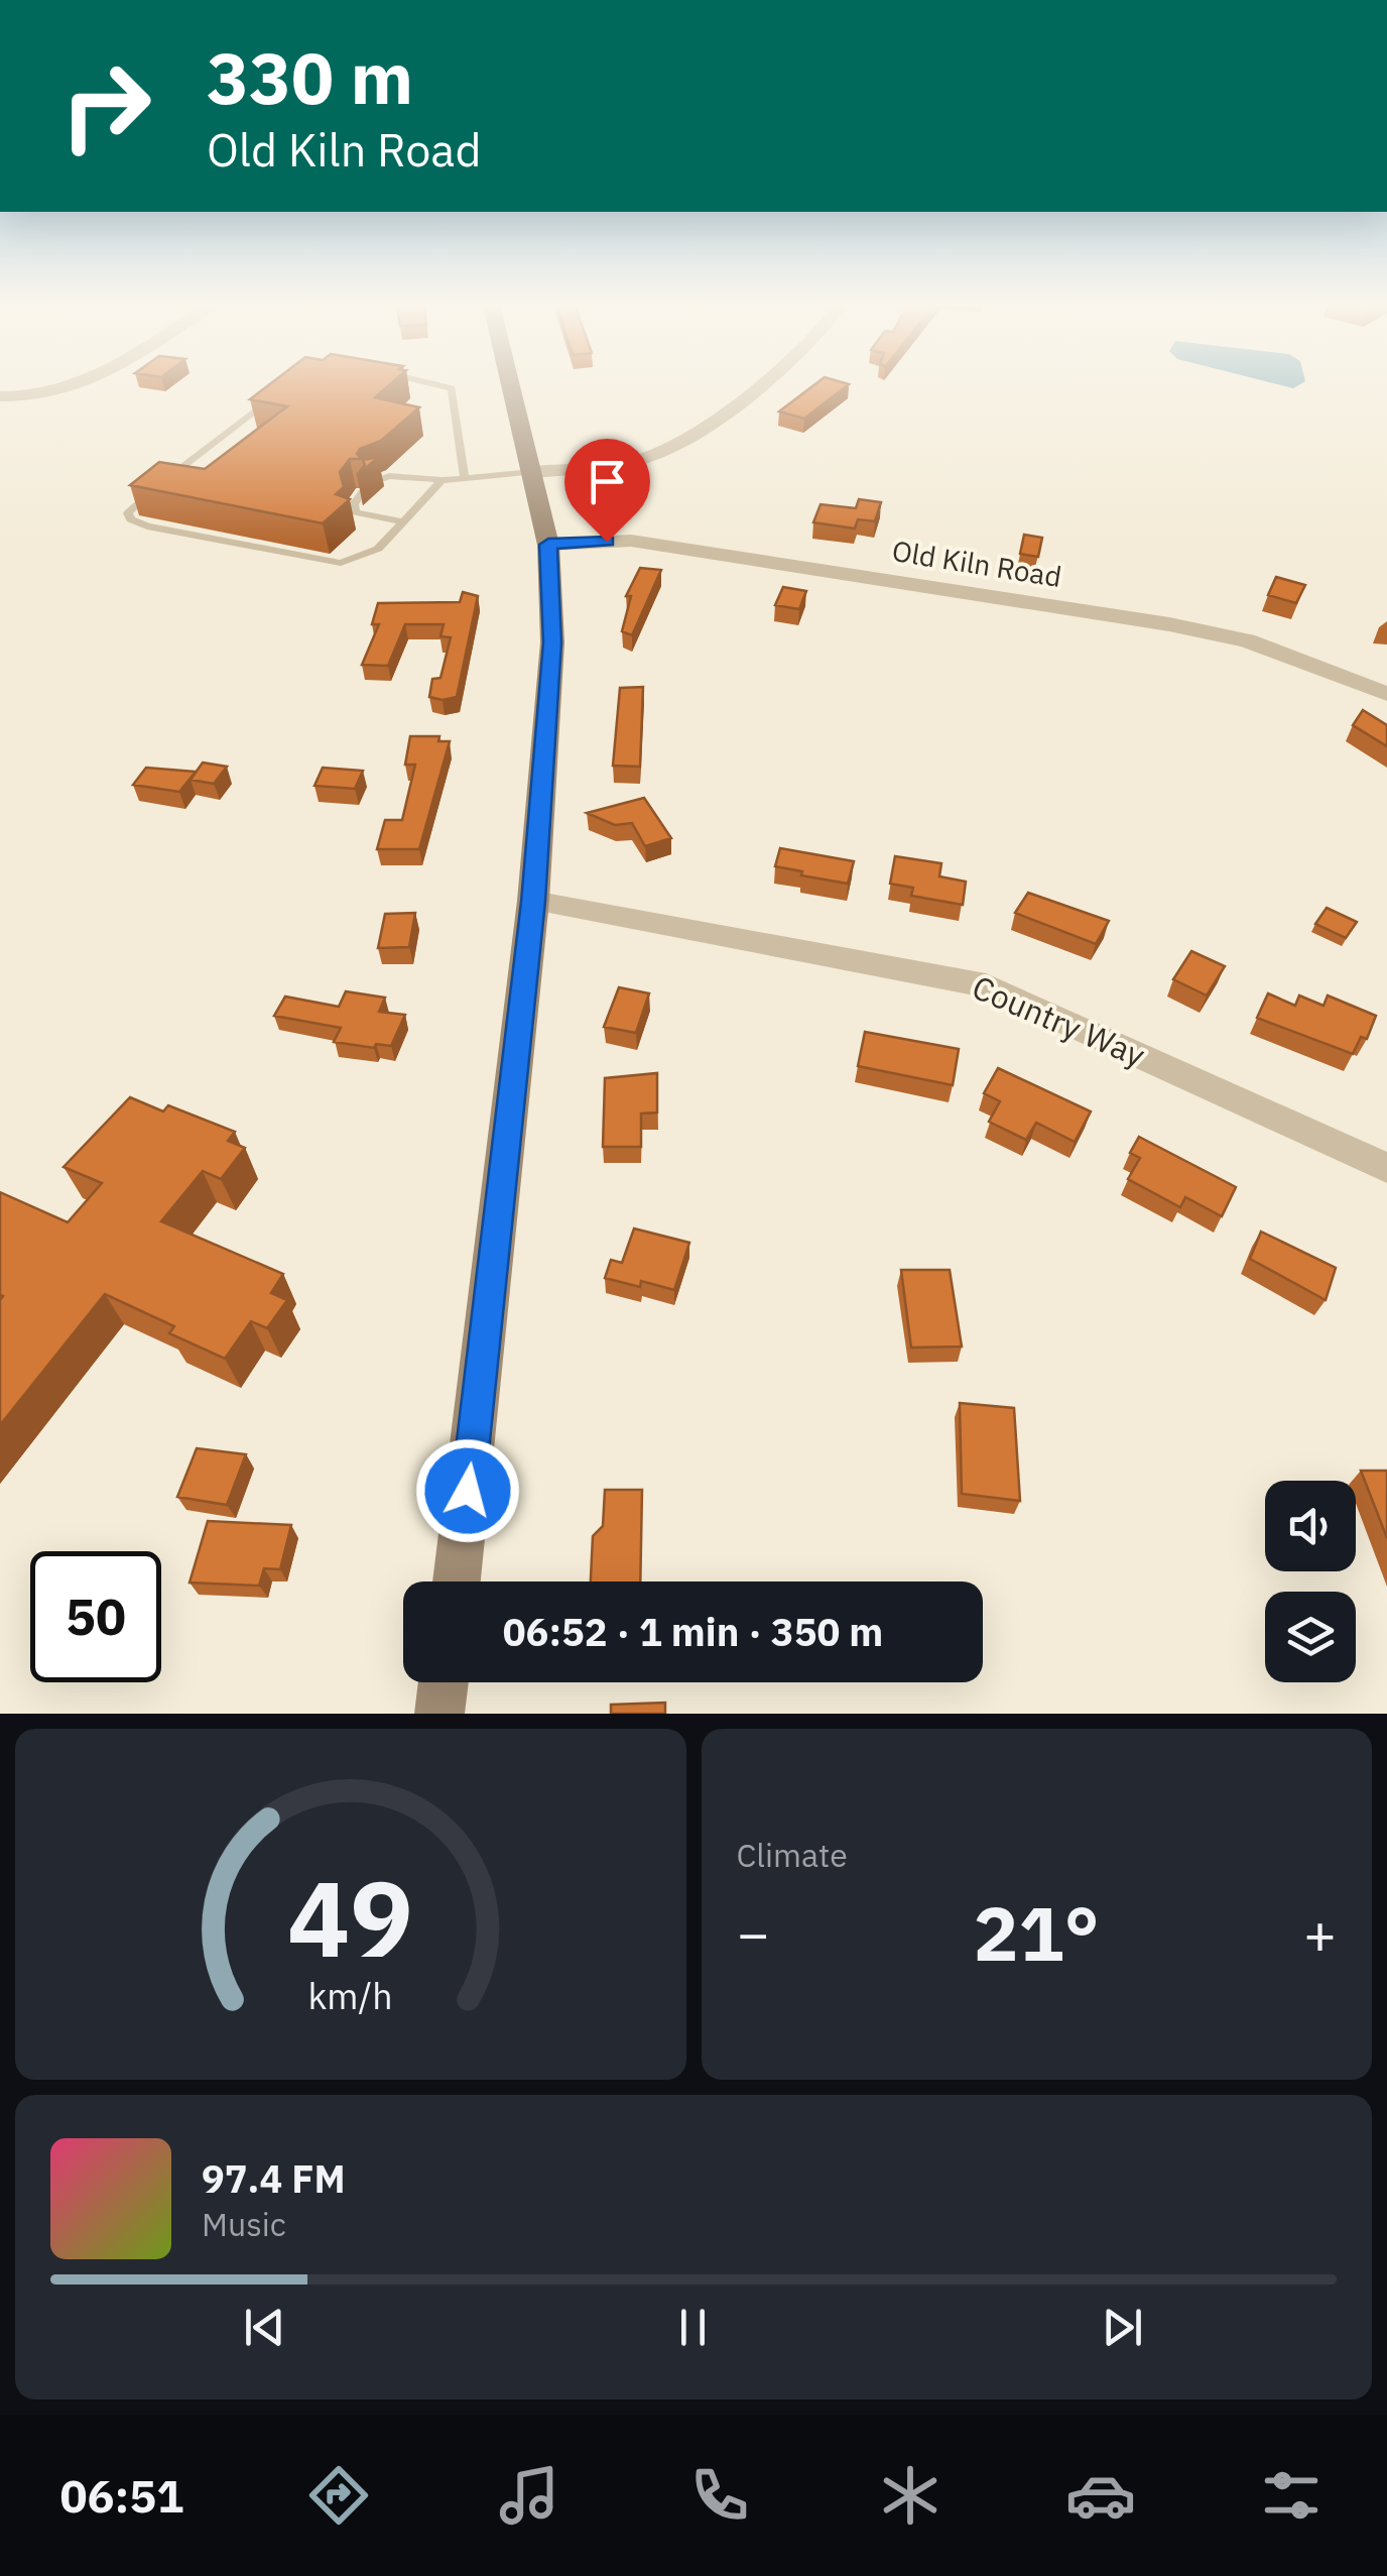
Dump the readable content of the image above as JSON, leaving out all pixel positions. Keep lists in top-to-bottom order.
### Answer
{
  "streets": {
    "street": ["Old Kiln Road", "Country Way"]
  },
  "page": {
    "turn": ["330 m", "Old Kiln Road"],
    "limit": "50",
    "trip": "06:52 · 1 min · 350 m",
    "tile": "Climate",
    "heat": ["−", "21°", "+"],
    "song": ["97.4 FM", "Music"],
    "tabs": "06:51",
    "gauge": ["49", "km/h"]
  }
}
